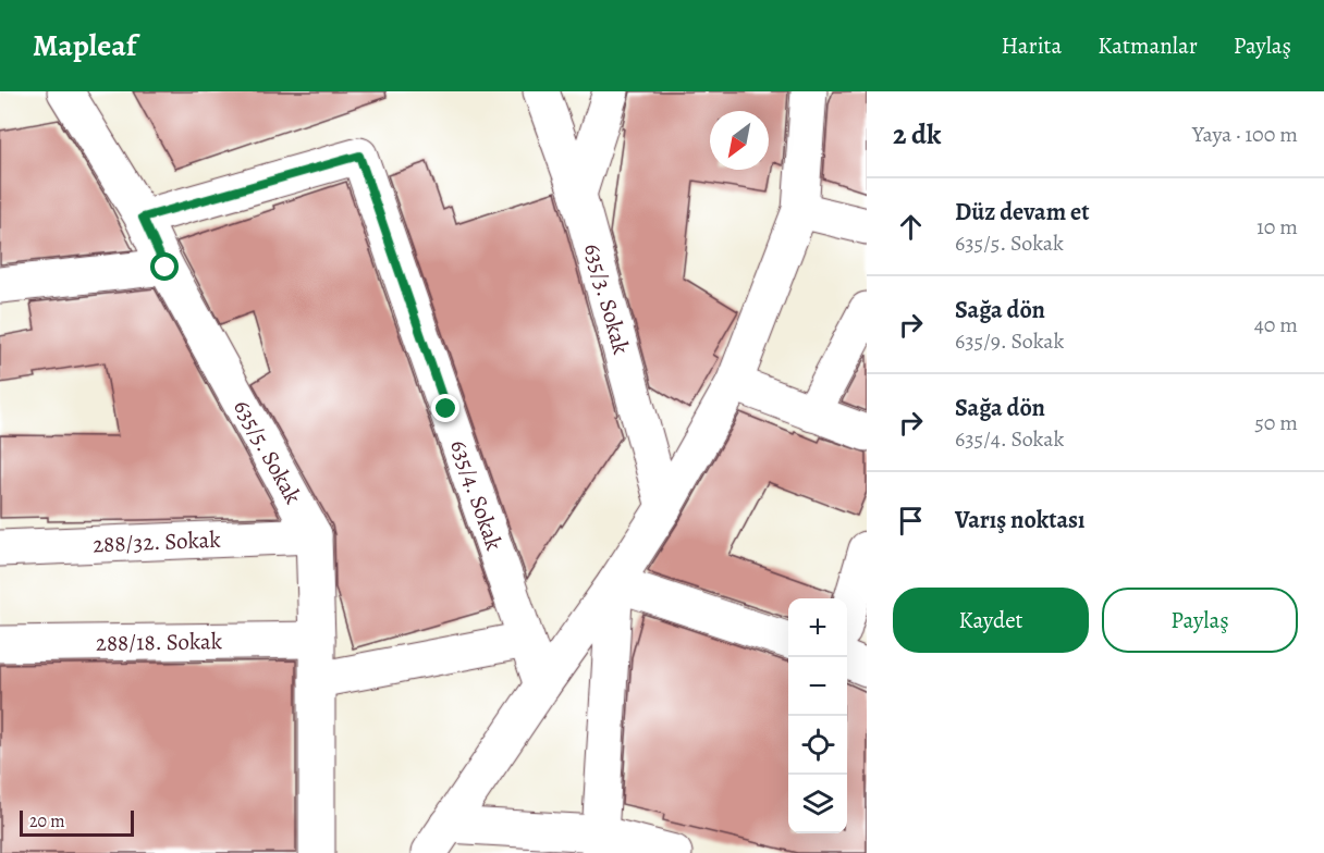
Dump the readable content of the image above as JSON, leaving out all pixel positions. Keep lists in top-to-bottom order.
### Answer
{
  "streets": {
    "street": [
      "635/3. Sokak",
      "635/5. Sokak",
      "635/4. Sokak",
      "288/32. Sokak",
      "288/18. Sokak"
    ]
  },
  "crossings": [
    ["635/5. Sokak", "635/4. Sokak"],
    ["635/5. Sokak", "288/32. Sokak"],
    ["635/5. Sokak", "288/18. Sokak"]
  ],
  "scale_bar": "20 m",
  "north": "bottom left",
  "page": {
    "header": "Mapleaf",
    "nav": ["Harita", "Katmanlar", "Paylaş"],
    "heading": ["2 dk", "Yaya · 100 m"],
    "list": [
      ["Düz devam et", "635/5. Sokak", "10 m"],
      ["Sağa dön", "635/9. Sokak", "40 m"],
      ["Sağa dön", "635/4. Sokak", "50 m"],
      "Varış noktası"
    ],
    "buttons": ["Kaydet", "Paylaş"],
    "map_buttons": ["+", "−"],
    "scale": "20 m"
  }
}
